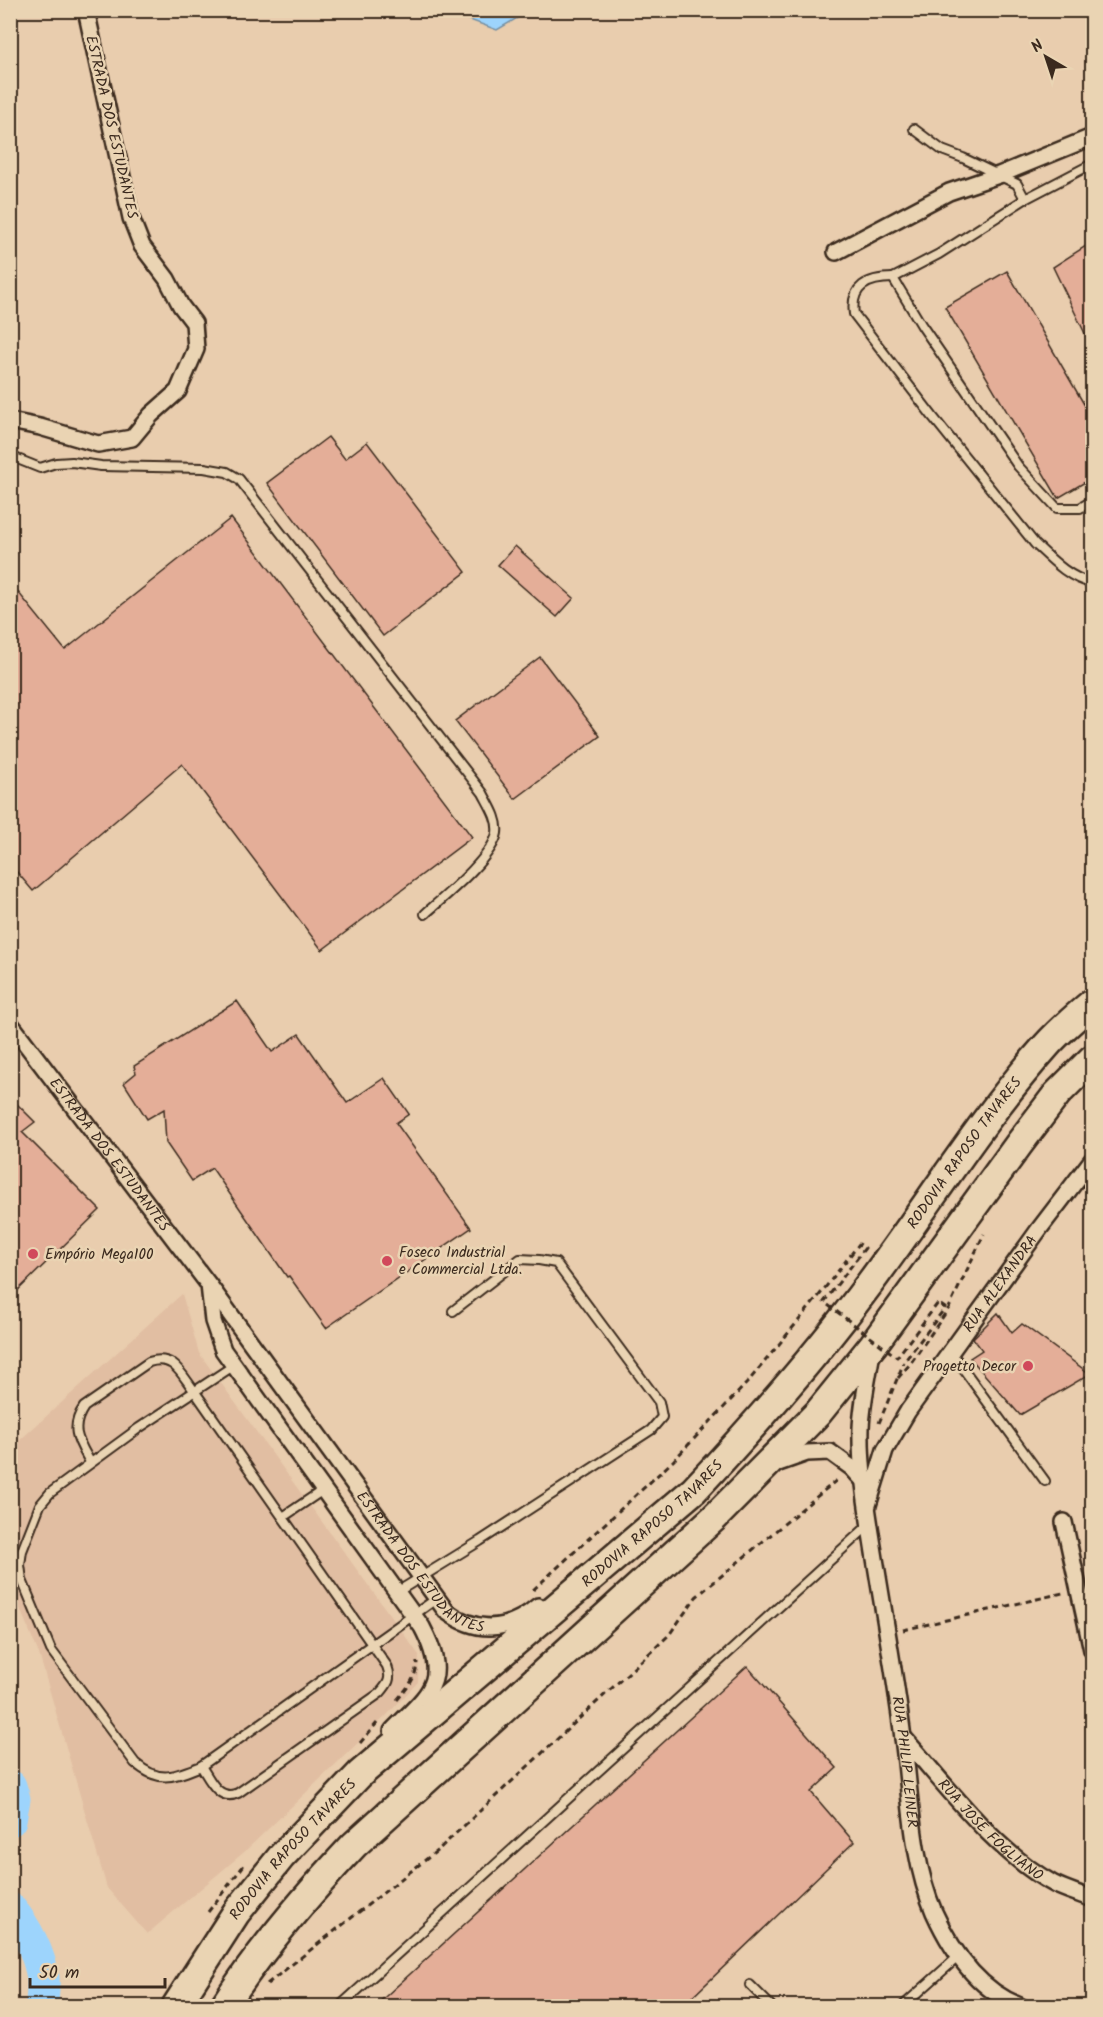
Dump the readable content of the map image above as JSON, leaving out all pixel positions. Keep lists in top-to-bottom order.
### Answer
{
  "streets": {
    "highway": ["RODOVIA RAPOSO TAVARES"],
    "street": [
      "ESTRADA DOS ESTUDANTES",
      "RUA ALEXANDRA",
      "RUA PHILIP LEINER",
      "RUA JOSÉ FOGLIANO"
    ]
  },
  "crossings": [
    ["ESTRADA DOS ESTUDANTES", "RODOVIA RAPOSO TAVARES"],
    ["RUA ALEXANDRA", "RUA PHILIP LEINER"],
    ["RUA PHILIP LEINER", "RUA JOSÉ FOGLIANO"]
  ],
  "places": ["Empório Mega100", "Foseco Industrial e Commercial Ltda.", "Progetto Decor"],
  "scale_bar": "50 m",
  "north": "top left"
}
